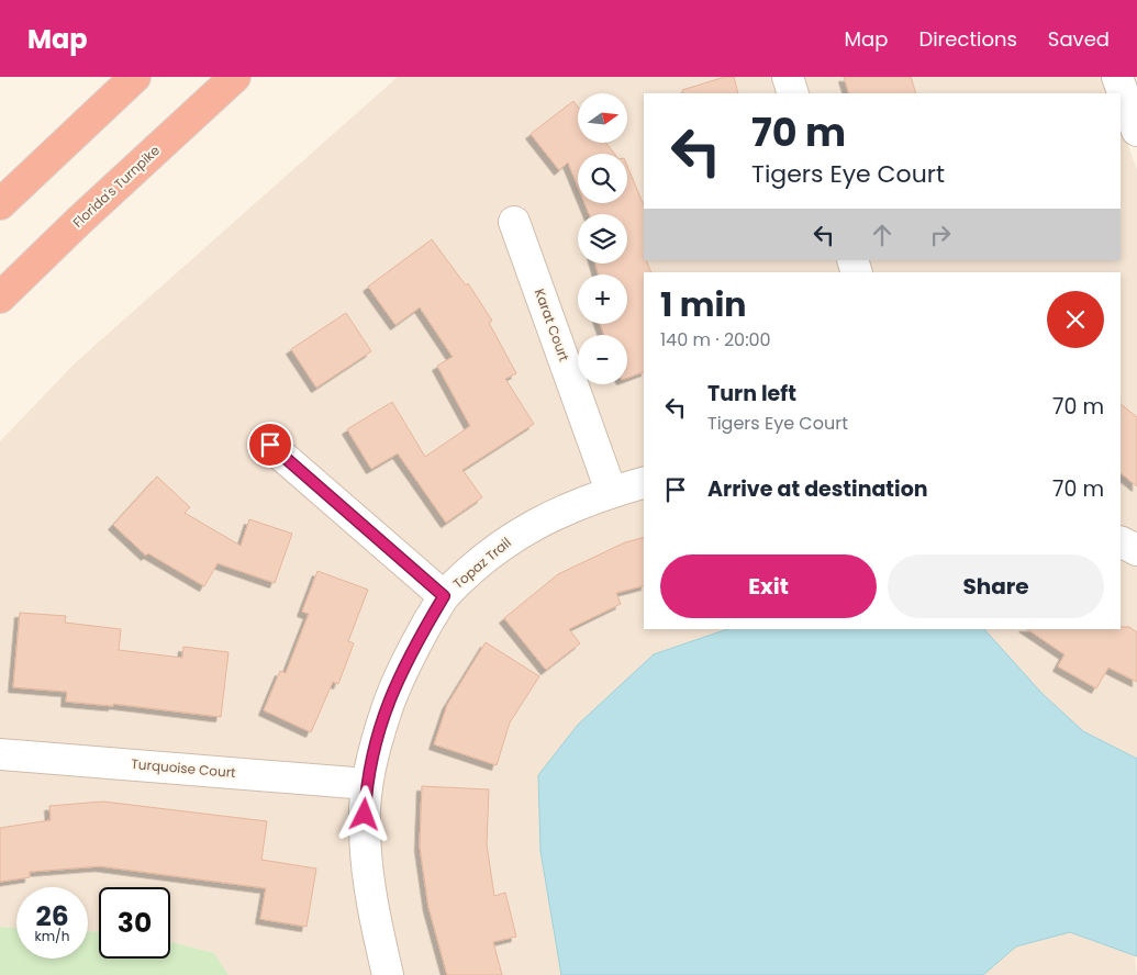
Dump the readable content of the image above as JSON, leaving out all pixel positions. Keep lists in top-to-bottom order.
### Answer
{
  "streets": {
    "highway": ["Florida's Turnpike"],
    "street": ["Karat Court", "Topaz Trail", "Turquoise Court"]
  },
  "crossings": [
    ["Karat Court", "Topaz Trail"],
    ["Topaz Trail", "Turquoise Court"]
  ],
  "north": "right",
  "page": {
    "header": "Map",
    "nav": ["Map", "Directions", "Saved"],
    "map_buttons": ["+", "−"],
    "turn": ["70 m", "Tigers Eye Court"],
    "heading": ["1 min", "140 m · 20:00"],
    "list": [
      {
        "name": "Turn left",
        "note": "Tigers Eye Court",
        "value": "70 m"
      },
      {
        "name": "Arrive at destination",
        "value": "70 m"
      }
    ],
    "buttons": ["Exit", "Share"],
    "speed": "26 km/h",
    "limit": "30"
  }
}
